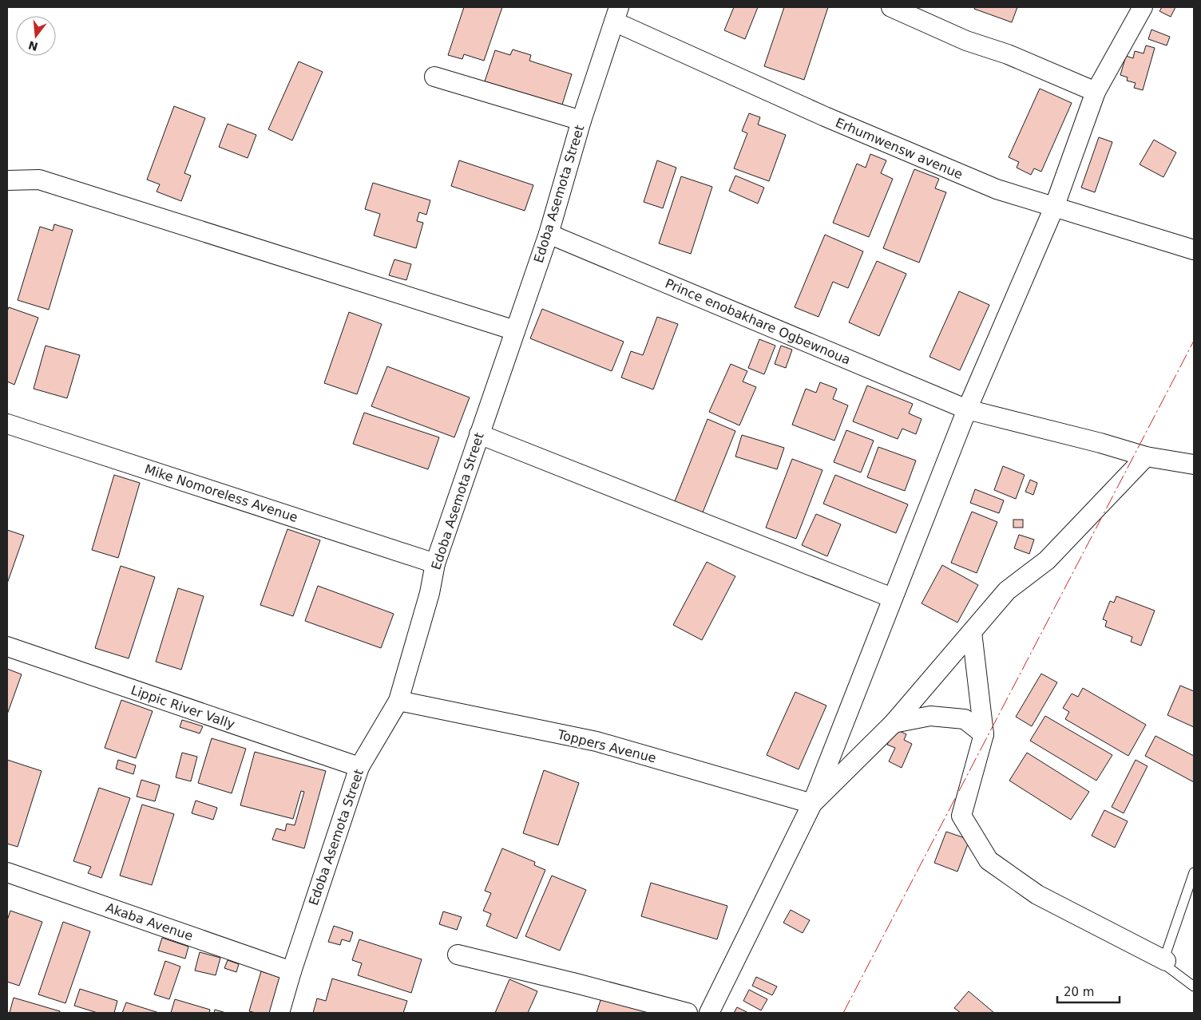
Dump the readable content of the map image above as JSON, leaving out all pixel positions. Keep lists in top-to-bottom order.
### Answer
{
  "streets": {
    "street": [
      "Erhumwensw avenue",
      "Edoba Asemota Street",
      "Prince enobakhare Ogbewnoua",
      "Mike Nomoreless Avenue",
      "Lippic River Vally",
      "Toppers Avenue",
      "Akaba Avenue"
    ]
  },
  "crossings": [
    ["Erhumwensw avenue", "Edoba Asemota Street"],
    ["Edoba Asemota Street", "Prince enobakhare Ogbewnoua"],
    ["Edoba Asemota Street", "Mike Nomoreless Avenue"],
    ["Edoba Asemota Street", "Lippic River Vally"],
    ["Edoba Asemota Street", "Toppers Avenue"],
    ["Edoba Asemota Street", "Akaba Avenue"]
  ],
  "scale_bar": "20 m",
  "north": "bottom"
}
